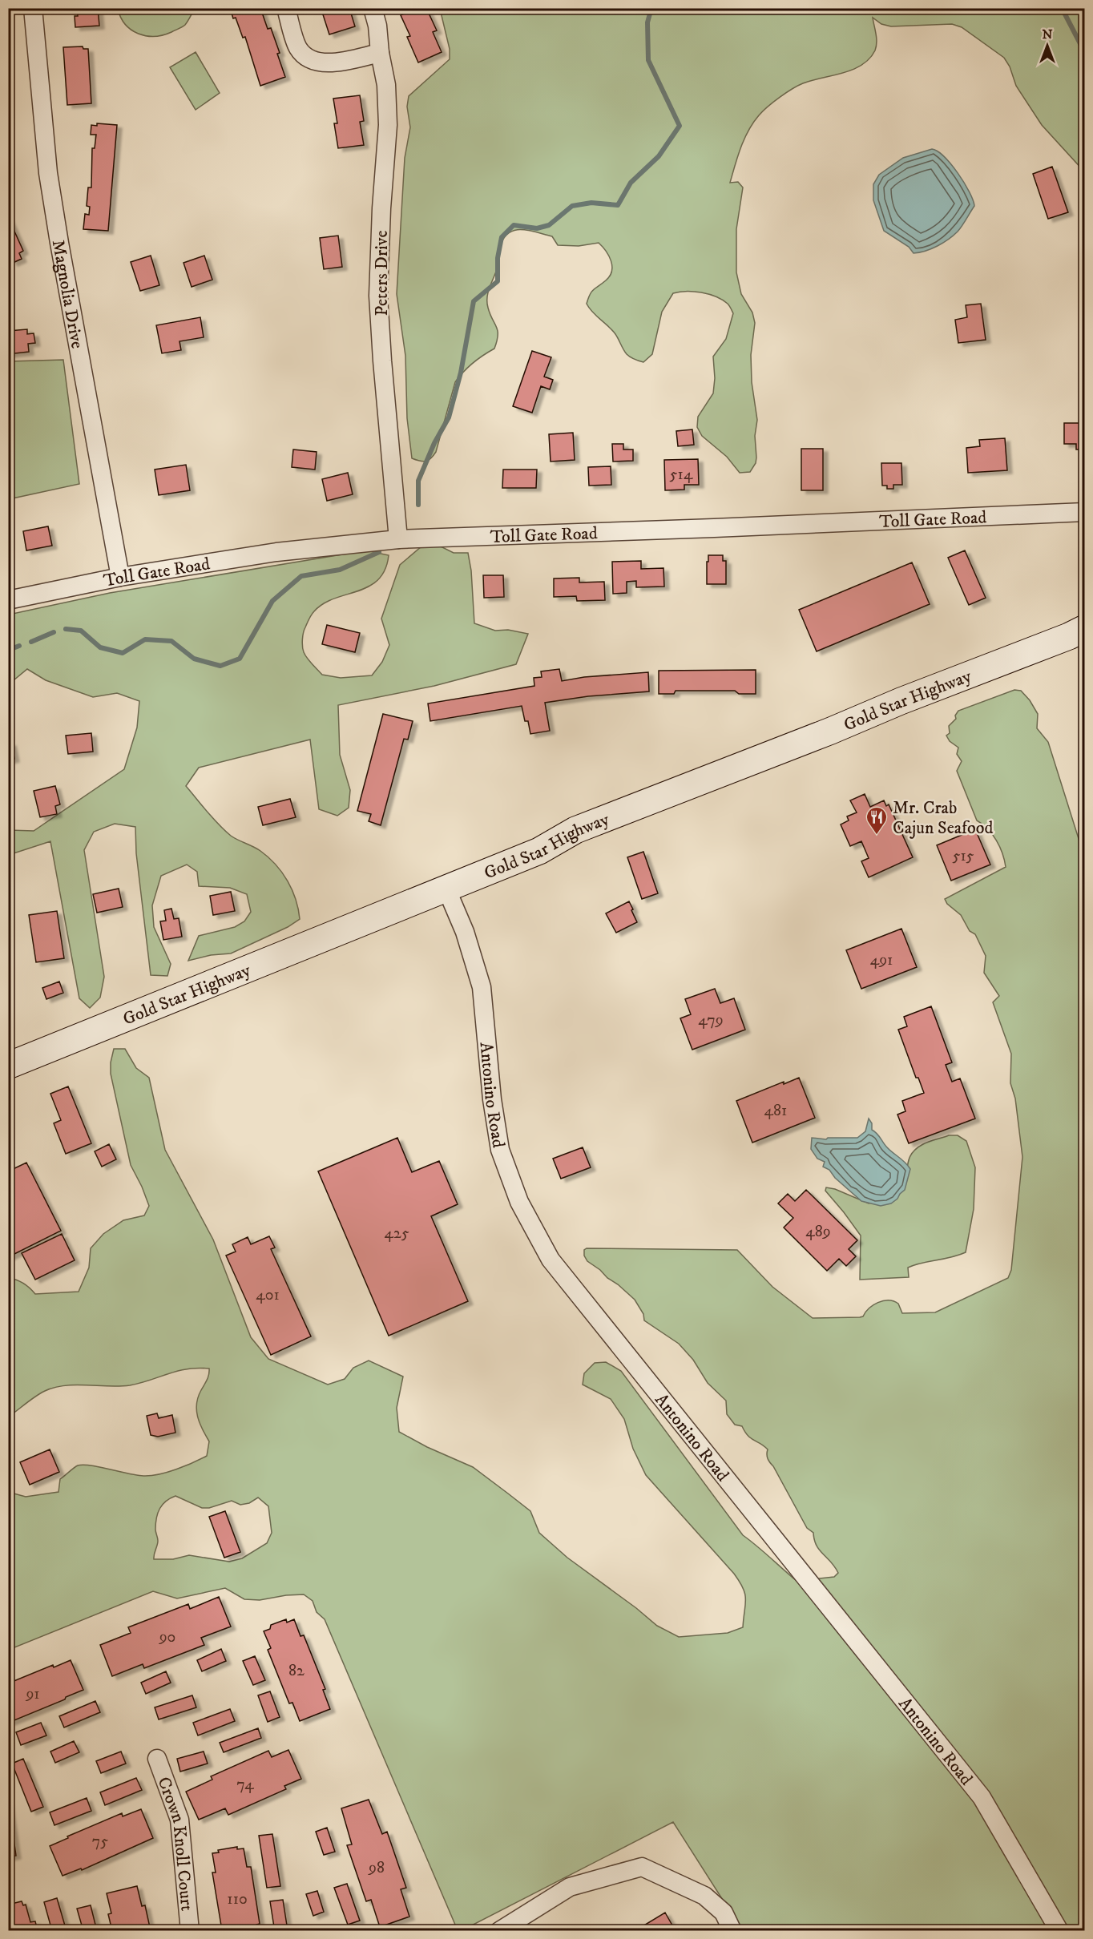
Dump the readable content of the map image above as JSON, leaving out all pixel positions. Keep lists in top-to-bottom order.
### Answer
{
  "streets": {
    "main road": ["Gold Star Highway"],
    "street": [
      "Peters Drive",
      "Magnolia Drive",
      "Toll Gate Road",
      "Antonino Road",
      "Crown Knoll Court"
    ]
  },
  "crossings": [
    ["Peters Drive", "Toll Gate Road"],
    ["Magnolia Drive", "Toll Gate Road"],
    ["Gold Star Highway", "Antonino Road"]
  ],
  "places": {
    "restaurant": ["Mr. Crab Cajun Seafood"]
  },
  "house_numbers": [
    "514",
    "515",
    "491",
    "479",
    "481",
    "489",
    "425",
    "401",
    "90",
    "82",
    "91",
    "74",
    "75",
    "98",
    "110"
  ],
  "north": "top"
}
